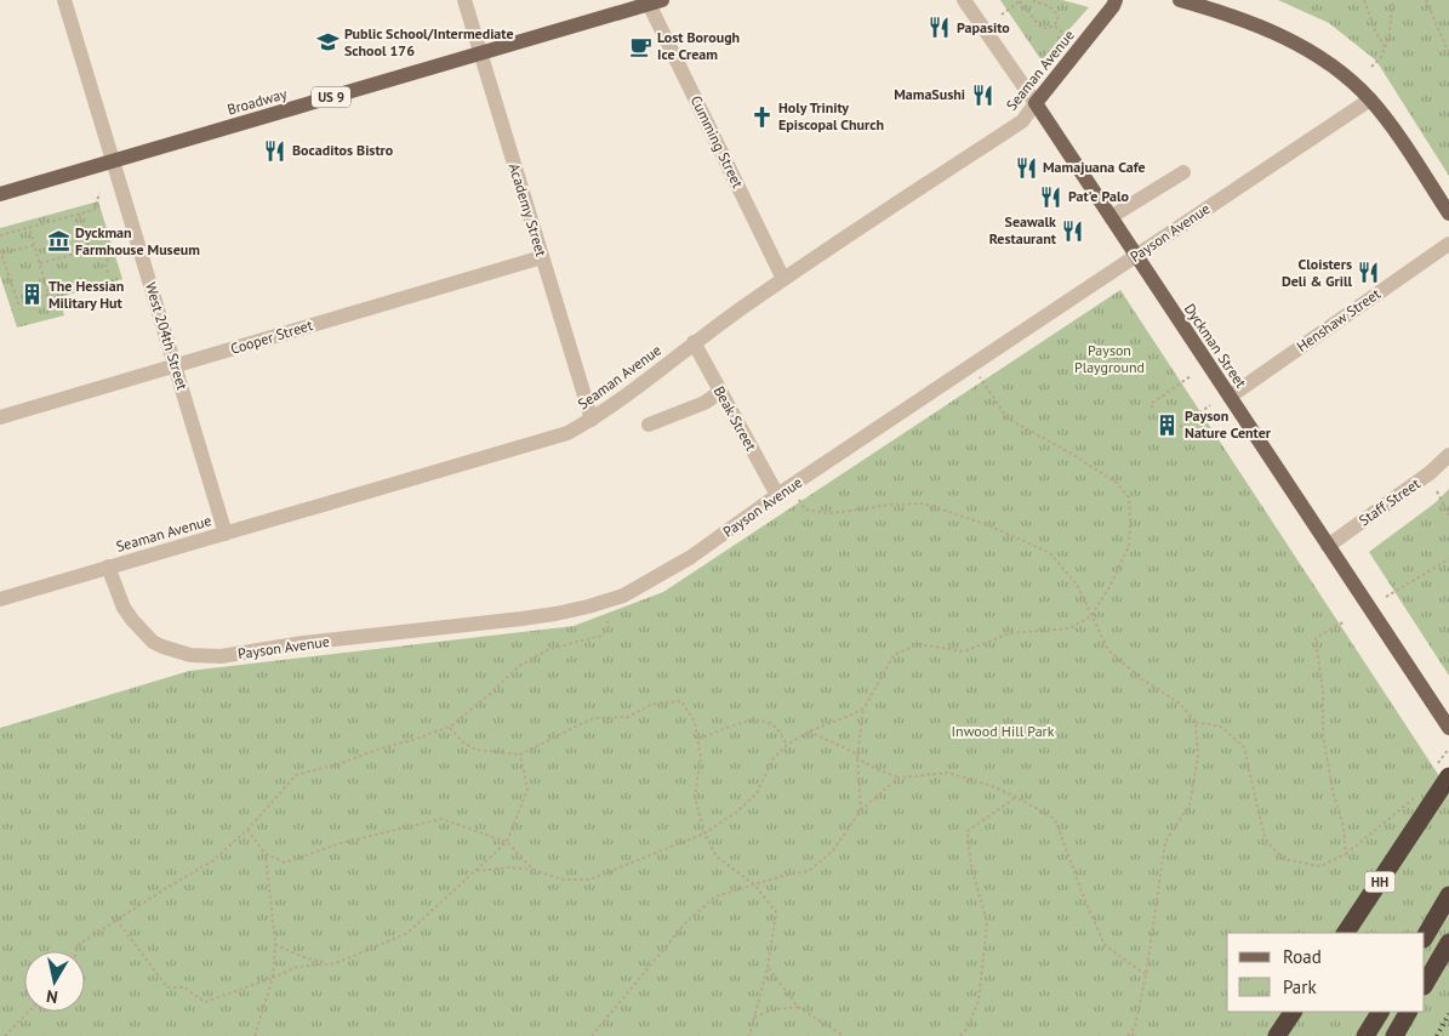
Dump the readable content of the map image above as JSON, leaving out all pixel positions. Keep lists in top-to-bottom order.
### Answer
{
  "streets": {
    "highway": ["HH"],
    "main road": [
      "Seaman Avenue",
      "US 9",
      "Broadway",
      "Dyckman Street"
    ],
    "street": [
      "Cumming Street",
      "Academy Street",
      "Payson Avenue",
      "Henshaw Street",
      "West 204th Street",
      "Cooper Street",
      "Beak Street",
      "Staff Street"
    ]
  },
  "crossings": [
    ["Seaman Avenue", "Cumming Street"],
    ["Seaman Avenue", "Academy Street"],
    ["Seaman Avenue", "Payson Avenue"],
    ["Seaman Avenue", "West 204th Street"],
    ["Seaman Avenue", "Dyckman Street"],
    ["Seaman Avenue", "Beak Street"],
    ["Broadway", "Cumming Street"],
    ["Broadway", "Academy Street"],
    ["Broadway", "West 204th Street"],
    ["Academy Street", "Cooper Street"],
    ["Payson Avenue", "Dyckman Street"],
    ["Payson Avenue", "Beak Street"],
    ["Henshaw Street", "Dyckman Street"],
    ["West 204th Street", "Cooper Street"],
    ["Dyckman Street", "Staff Street"]
  ],
  "parks": ["Payson Playground", "Inwood Hill Park"],
  "places": {
    "restaurant": [
      "Papasito",
      "MamaSushi",
      "Bocaditos Bistro",
      "Mamajuana Cafe",
      "Pat'e Palo",
      "Seawalk Restaurant",
      "Cloisters Deli & Grill"
    ],
    "school or university": ["Public School/Intermediate School 176"],
    "cafe": ["Lost Borough Ice Cream"],
    "church": ["Holy Trinity Episcopal Church"],
    "museum": ["Dyckman Farmhouse Museum"],
    "building": ["The Hessian Military Hut", "Payson Nature Center"]
  },
  "legend": ["Road", "Park"],
  "north": "bottom"
}
